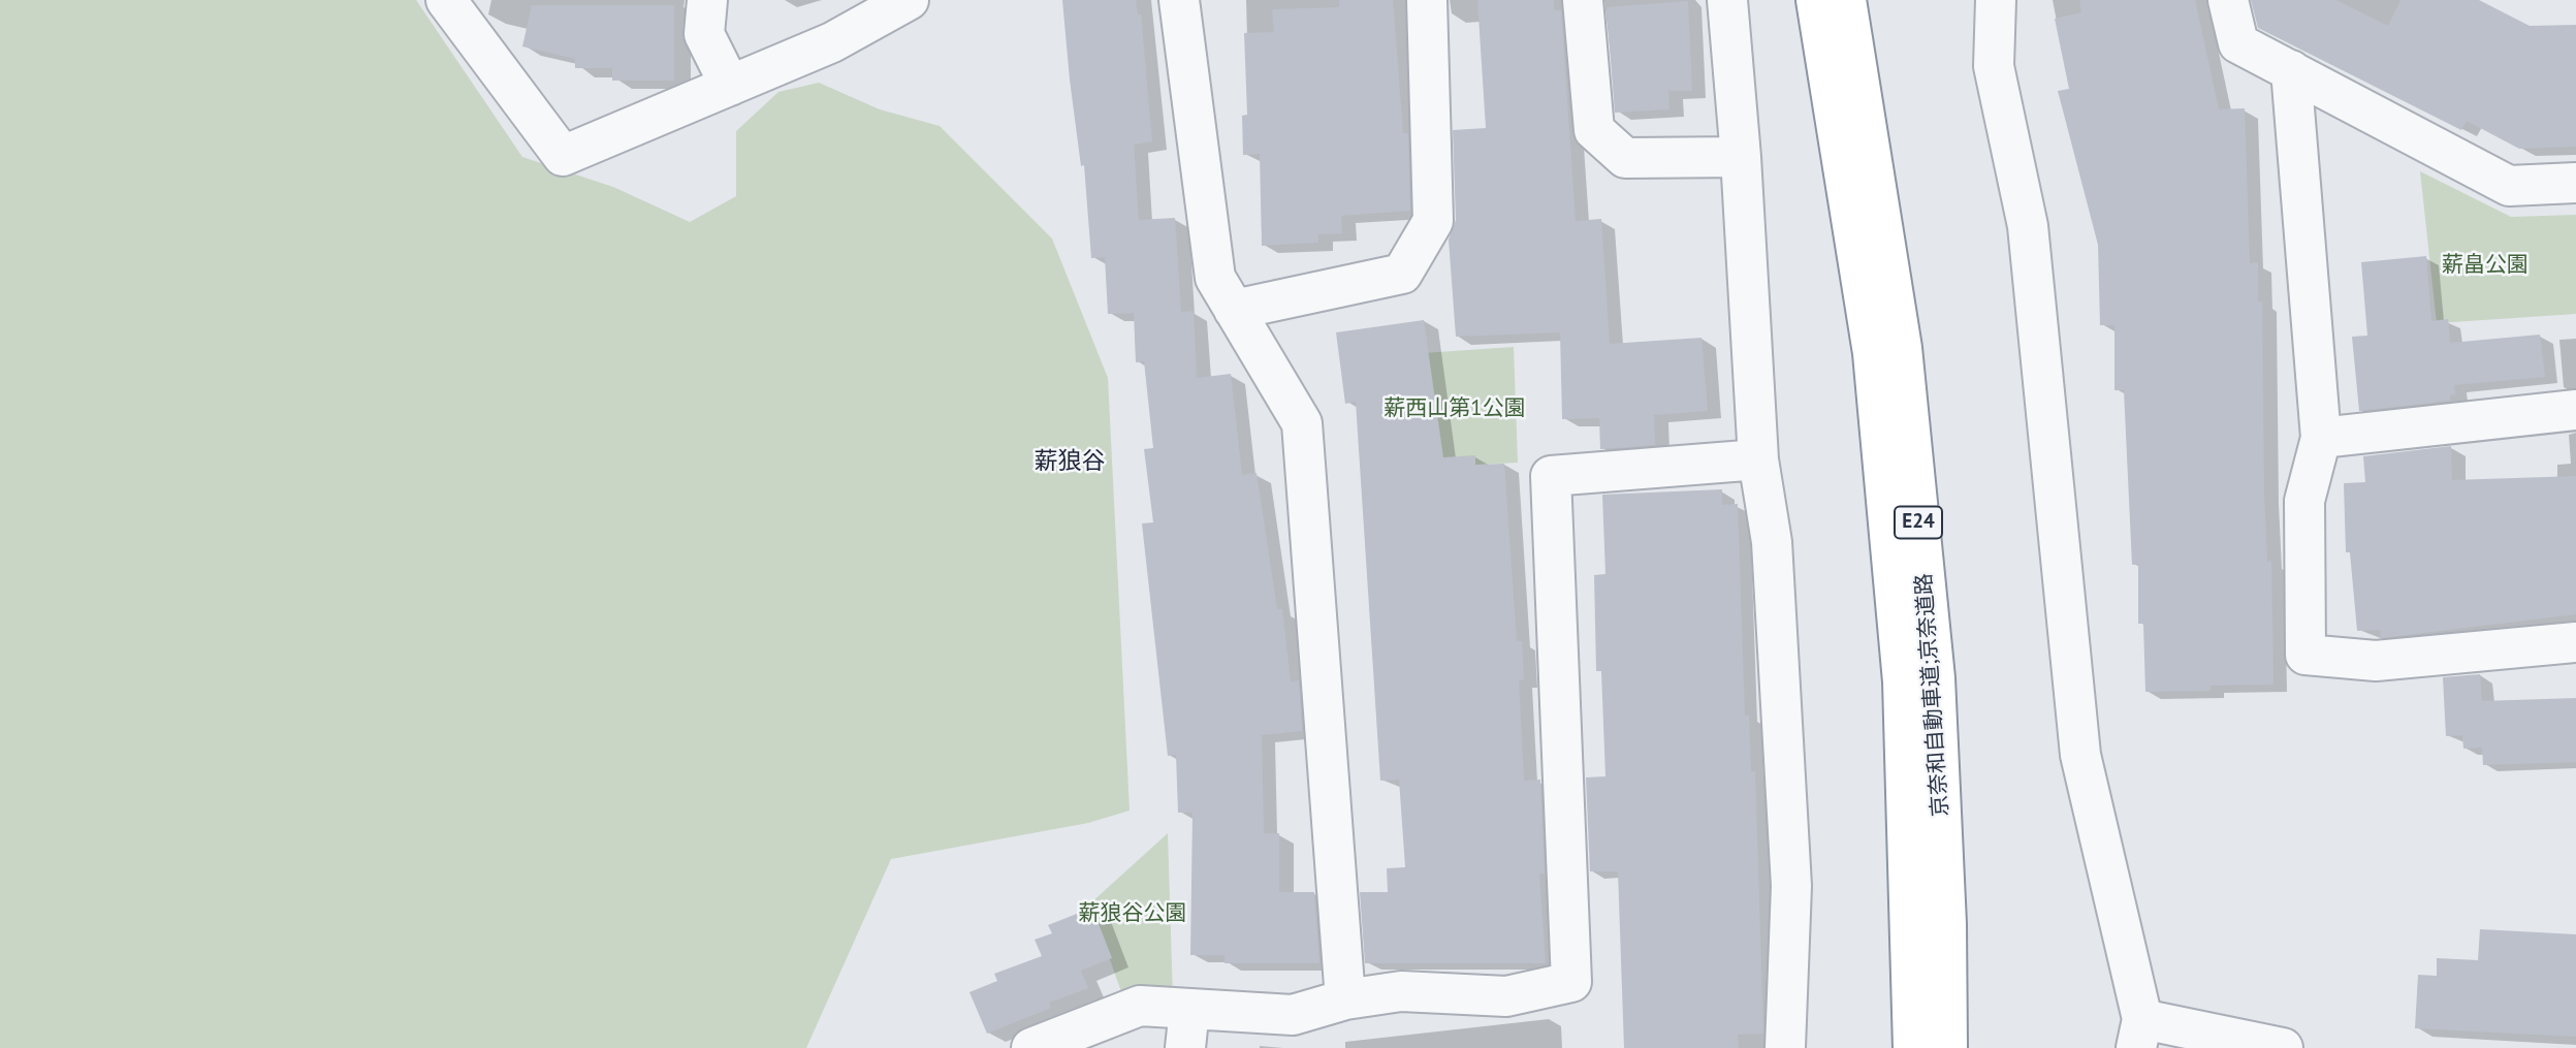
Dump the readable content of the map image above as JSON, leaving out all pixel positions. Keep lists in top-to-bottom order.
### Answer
{
  "streets": {
    "highway": ["E24", "京奈和自動車道;京奈道路"]
  },
  "districts": ["薪狼谷"],
  "parks": ["薪畠公園", "薪西山第1公園", "薪狼谷公園"]
}
